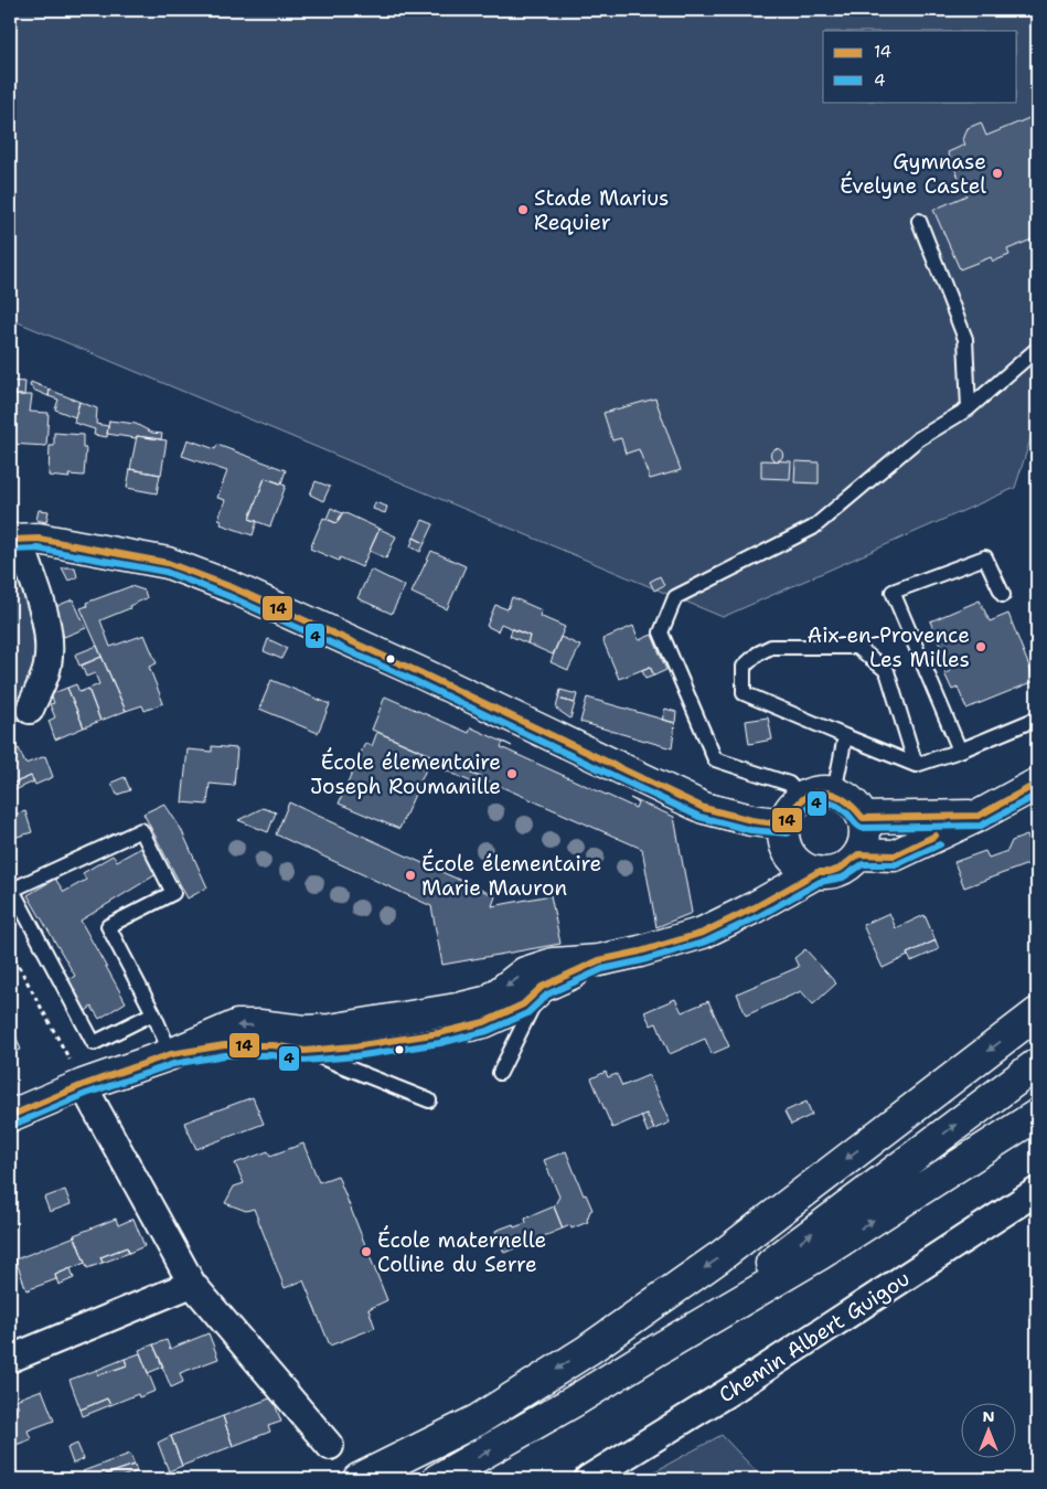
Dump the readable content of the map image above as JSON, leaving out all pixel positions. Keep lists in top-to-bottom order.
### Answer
{
  "streets": {
    "street": ["Chemin Albert Guigou"]
  },
  "places": [
    "Gymnase Évelyne Castel",
    "Stade Marius Requier",
    "Aix-en-Provence Les Milles",
    "École élementaire Joseph Roumanille",
    "École élementaire Marie Mauron",
    "École maternelle Colline du Serre"
  ],
  "lines": ["transit line 14", "transit line 4"],
  "legend": ["14", "4"],
  "north": "top"
}
